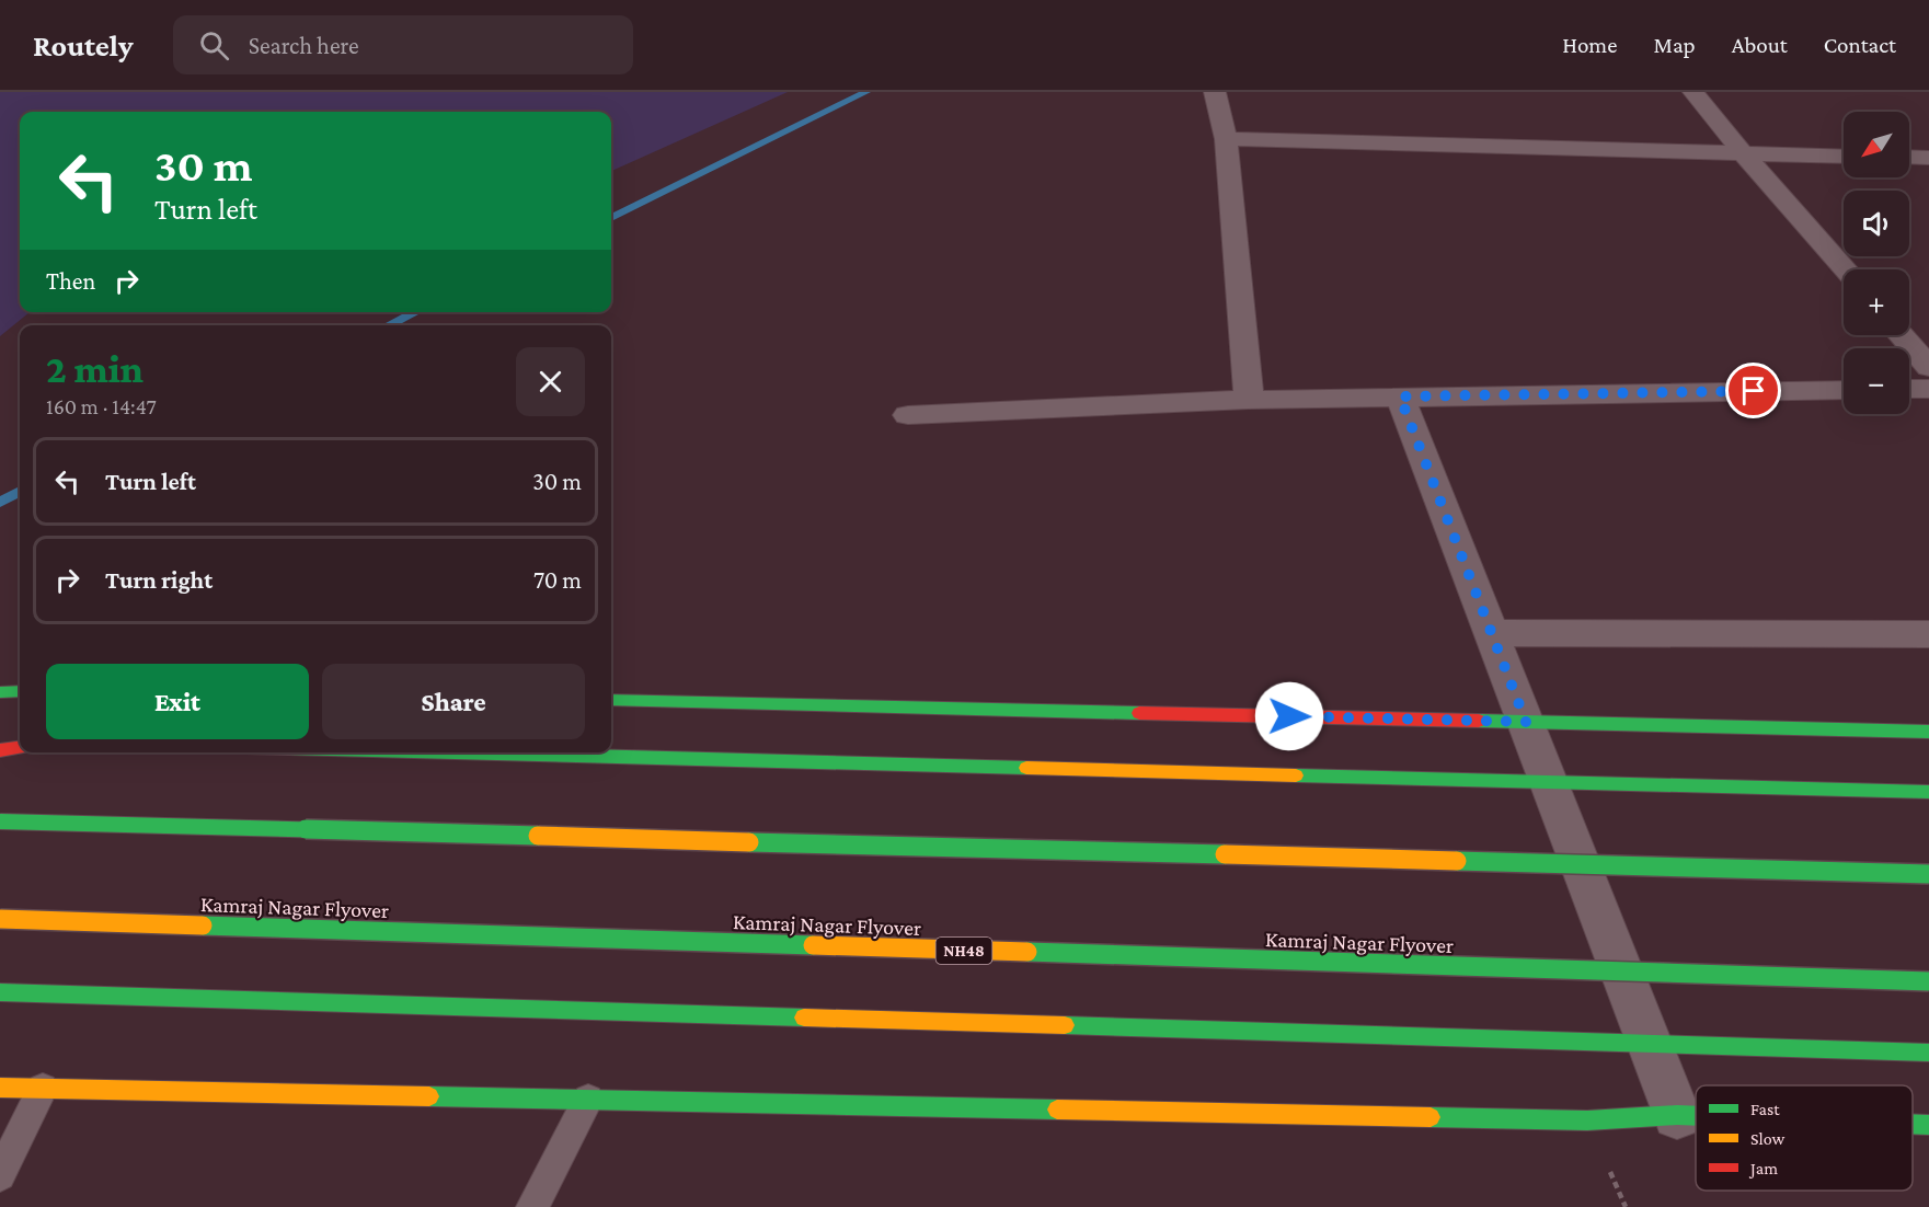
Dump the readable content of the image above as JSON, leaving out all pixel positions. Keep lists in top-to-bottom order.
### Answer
{
  "streets": {
    "main road": ["Kamraj Nagar Flyover", "NH48"]
  },
  "legend": ["Fast", "Slow", "Jam"],
  "north": "bottom left",
  "page": {
    "header": "Routely",
    "search": "Search here",
    "nav": [
      "Home",
      "Map",
      "About",
      "Contact"
    ],
    "map_buttons": ["+", "−"],
    "turn": ["30 m", "Turn left"],
    "then": "Then",
    "heading": ["2 min", "160 m · 14:47"],
    "list": [
      {
        "name": "Turn left",
        "value": "30 m"
      },
      {
        "name": "Turn right",
        "value": "70 m"
      }
    ],
    "buttons": ["Exit", "Share"]
  }
}
